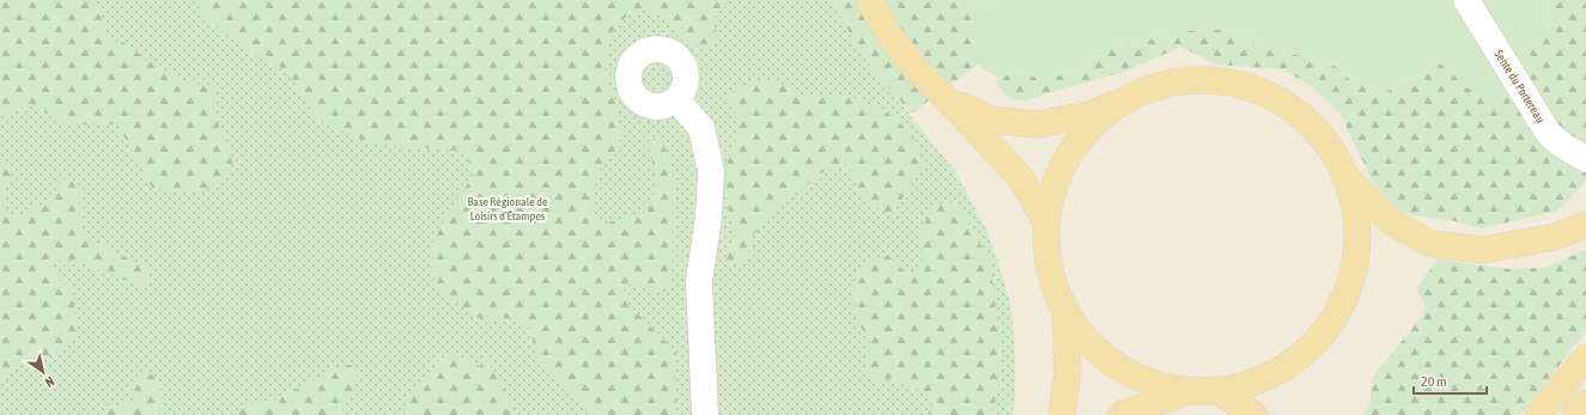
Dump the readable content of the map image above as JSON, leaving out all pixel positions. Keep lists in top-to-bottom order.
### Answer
{
  "streets": {
    "street": ["Sente du Portereau"]
  },
  "parks": ["Base Régionale de Loisirs d'Étampes"],
  "scale_bar": "20 m",
  "north": "bottom right"
}
